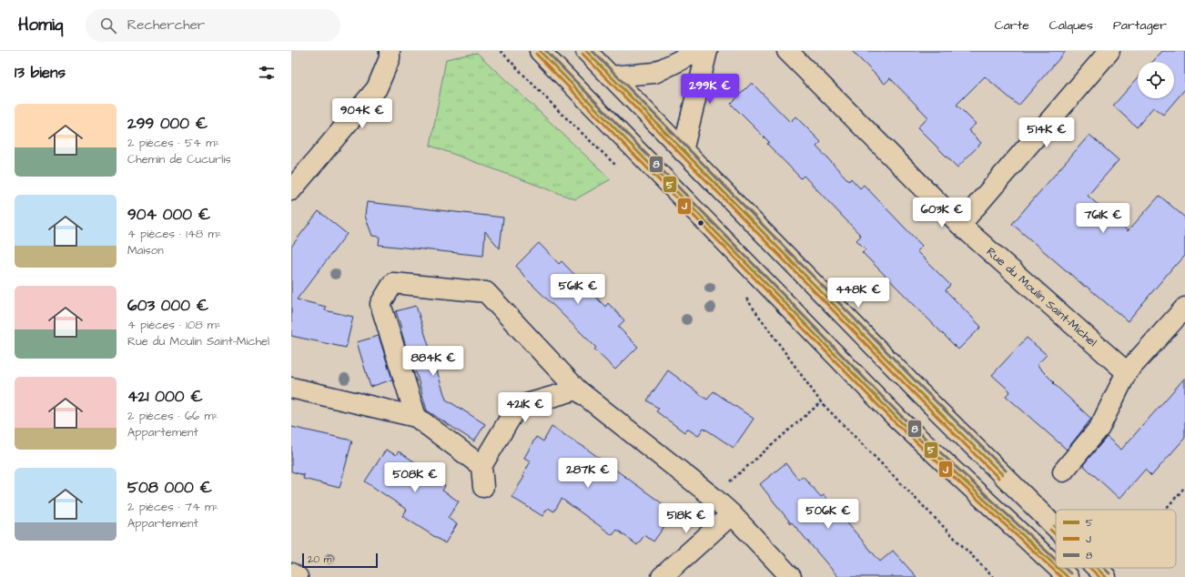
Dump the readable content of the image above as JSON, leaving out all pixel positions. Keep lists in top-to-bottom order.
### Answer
{
  "streets": {
    "street": ["Rue du Moulin Saint-Michel"]
  },
  "lines": ["transit line 5", "transit line 8", "transit line J"],
  "legend": ["5", "J", "8"],
  "scale_bar": "20 m",
  "page": {
    "header": "Homiq",
    "search": "Rechercher",
    "nav": ["Carte", "Calques", "Partager"],
    "heading": "13 biens",
    "price": [
      "299K €",
      "904K €",
      "514K €",
      "603K €",
      "761K €",
      "561K €",
      "448K €",
      "884K €",
      "421K €",
      "287K €",
      "508K €",
      "506K €",
      "518K €"
    ],
    "list": [
      {
        "name": "299 000 €",
        "note": "2 pièces · 54 m² · Chemin de Cucurlis"
      },
      {
        "name": "904 000 €",
        "note": "4 pièces · 148 m² · Maison"
      },
      {
        "name": "603 000 €",
        "note": "4 pièces · 108 m² · Rue du Moulin Saint-Michel"
      },
      {
        "name": "421 000 €",
        "note": "2 pièces · 66 m² · Appartement"
      },
      {
        "name": "508 000 €",
        "note": "2 pièces · 74 m² · Appartement"
      }
    ],
    "scale": "20 m"
  }
}
